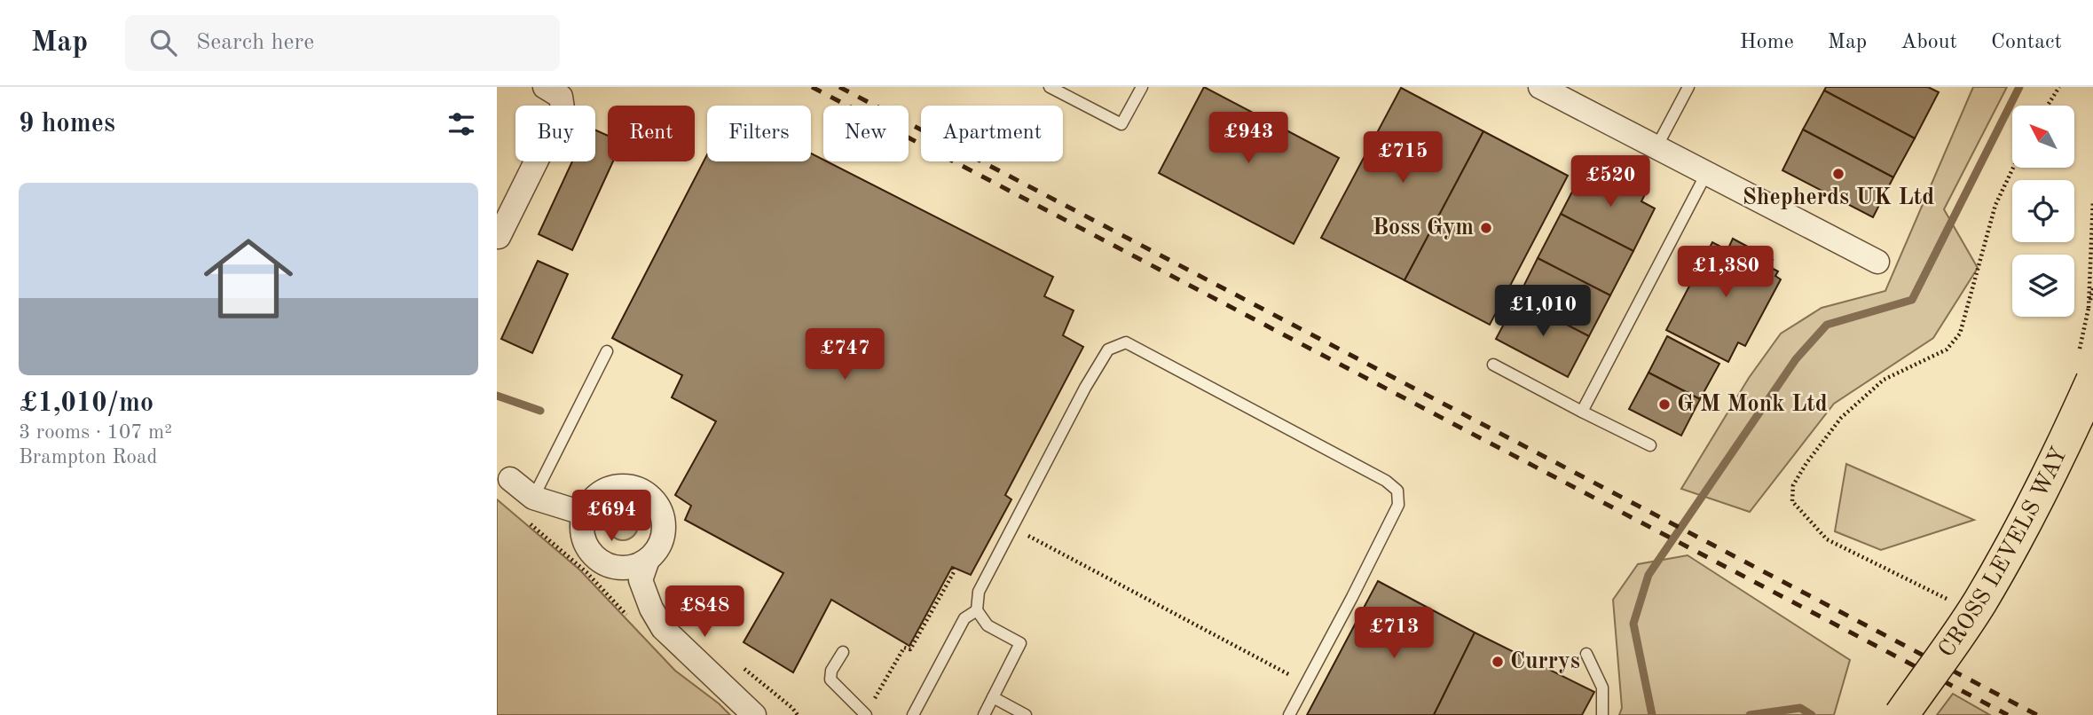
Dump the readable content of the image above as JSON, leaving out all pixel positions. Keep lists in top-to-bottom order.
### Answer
{
  "streets": {
    "main road": ["CROSS LEVELS WAY"]
  },
  "places": [
    "Shepherds UK Ltd",
    "Boss Gym",
    "G M Monk Ltd",
    "Currys"
  ],
  "north": "top left",
  "page": {
    "header": "Map",
    "search": "Search here",
    "nav": [
      "Home",
      "Map",
      "About",
      "Contact"
    ],
    "heading": "9 homes",
    "chip": [
      "Buy",
      "Rent",
      "Filters",
      "New",
      "Apartment"
    ],
    "price": [
      "£943",
      "£715",
      "£520",
      "£1,380",
      "£1,010",
      "£747",
      "£694",
      "£848",
      "£713"
    ],
    "list": [
      {
        "name": "£1,010/mo",
        "note": "3 rooms · 107 m² · Brampton Road"
      }
    ]
  }
}
